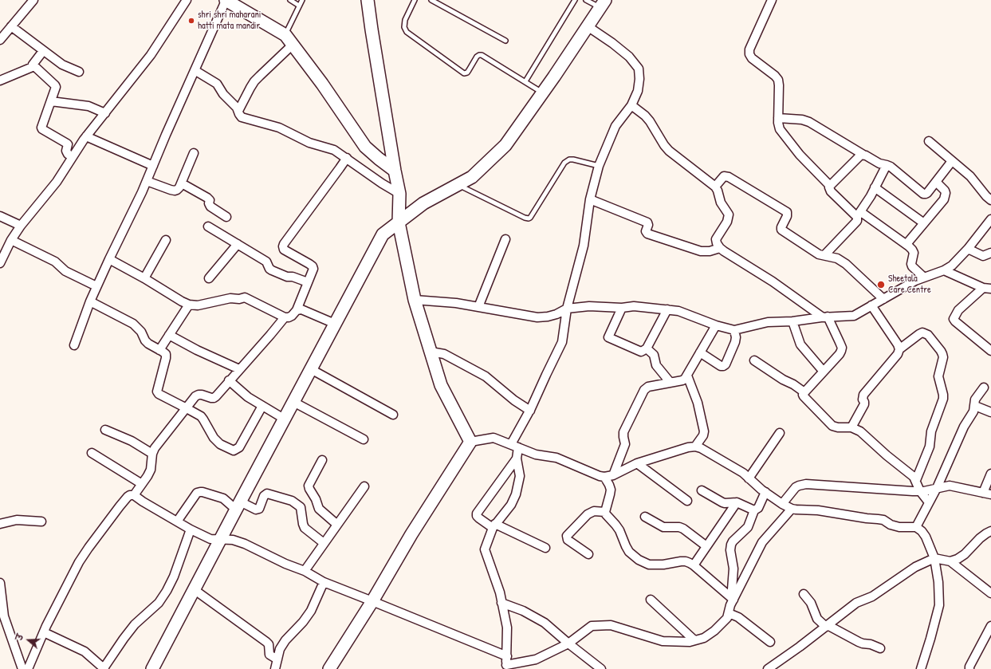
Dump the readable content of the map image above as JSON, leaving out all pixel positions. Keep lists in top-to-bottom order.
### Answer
{
  "places": ["shri shri maharani hatti mata mandir", "Sheetala Care Centre"],
  "north": "left"
}
